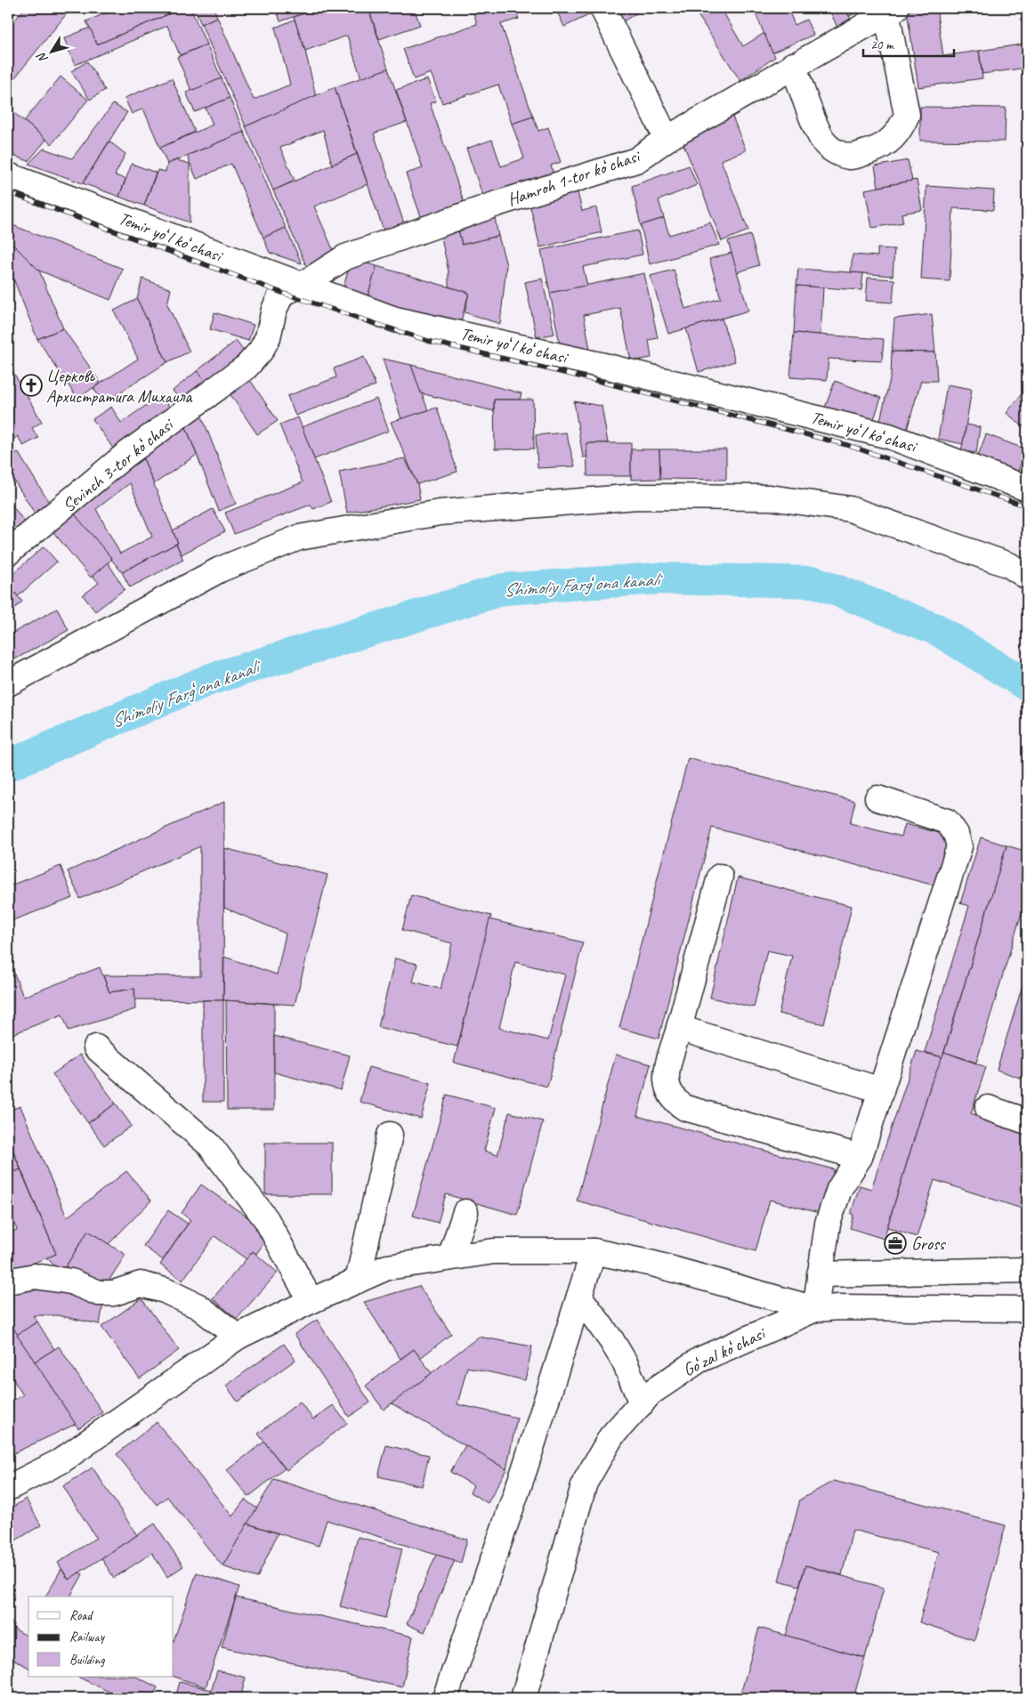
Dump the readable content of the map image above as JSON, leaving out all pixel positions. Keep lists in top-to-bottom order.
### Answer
{
  "streets": {
    "street": [
      "Hamroh 1-tor koʻchasi",
      "Temir yoʻl koʻchasi",
      "Sevinch 3-tor koʻchasi",
      "Goʻzal koʻchasi"
    ]
  },
  "crossings": [
    ["Hamroh 1-tor koʻchasi", "Temir yoʻl koʻchasi"],
    ["Hamroh 1-tor koʻchasi", "Sevinch 3-tor koʻchasi"],
    ["Temir yoʻl koʻchasi", "Sevinch 3-tor koʻchasi"]
  ],
  "water": ["Shimoliy Fargʻona kanali"],
  "places": {
    "church": ["Церковь Архистратига Михаила"],
    "office": ["Gross"]
  },
  "legend": ["Road", "Railway", "Building"],
  "scale_bar": "20 m",
  "north": "bottom left"
}
